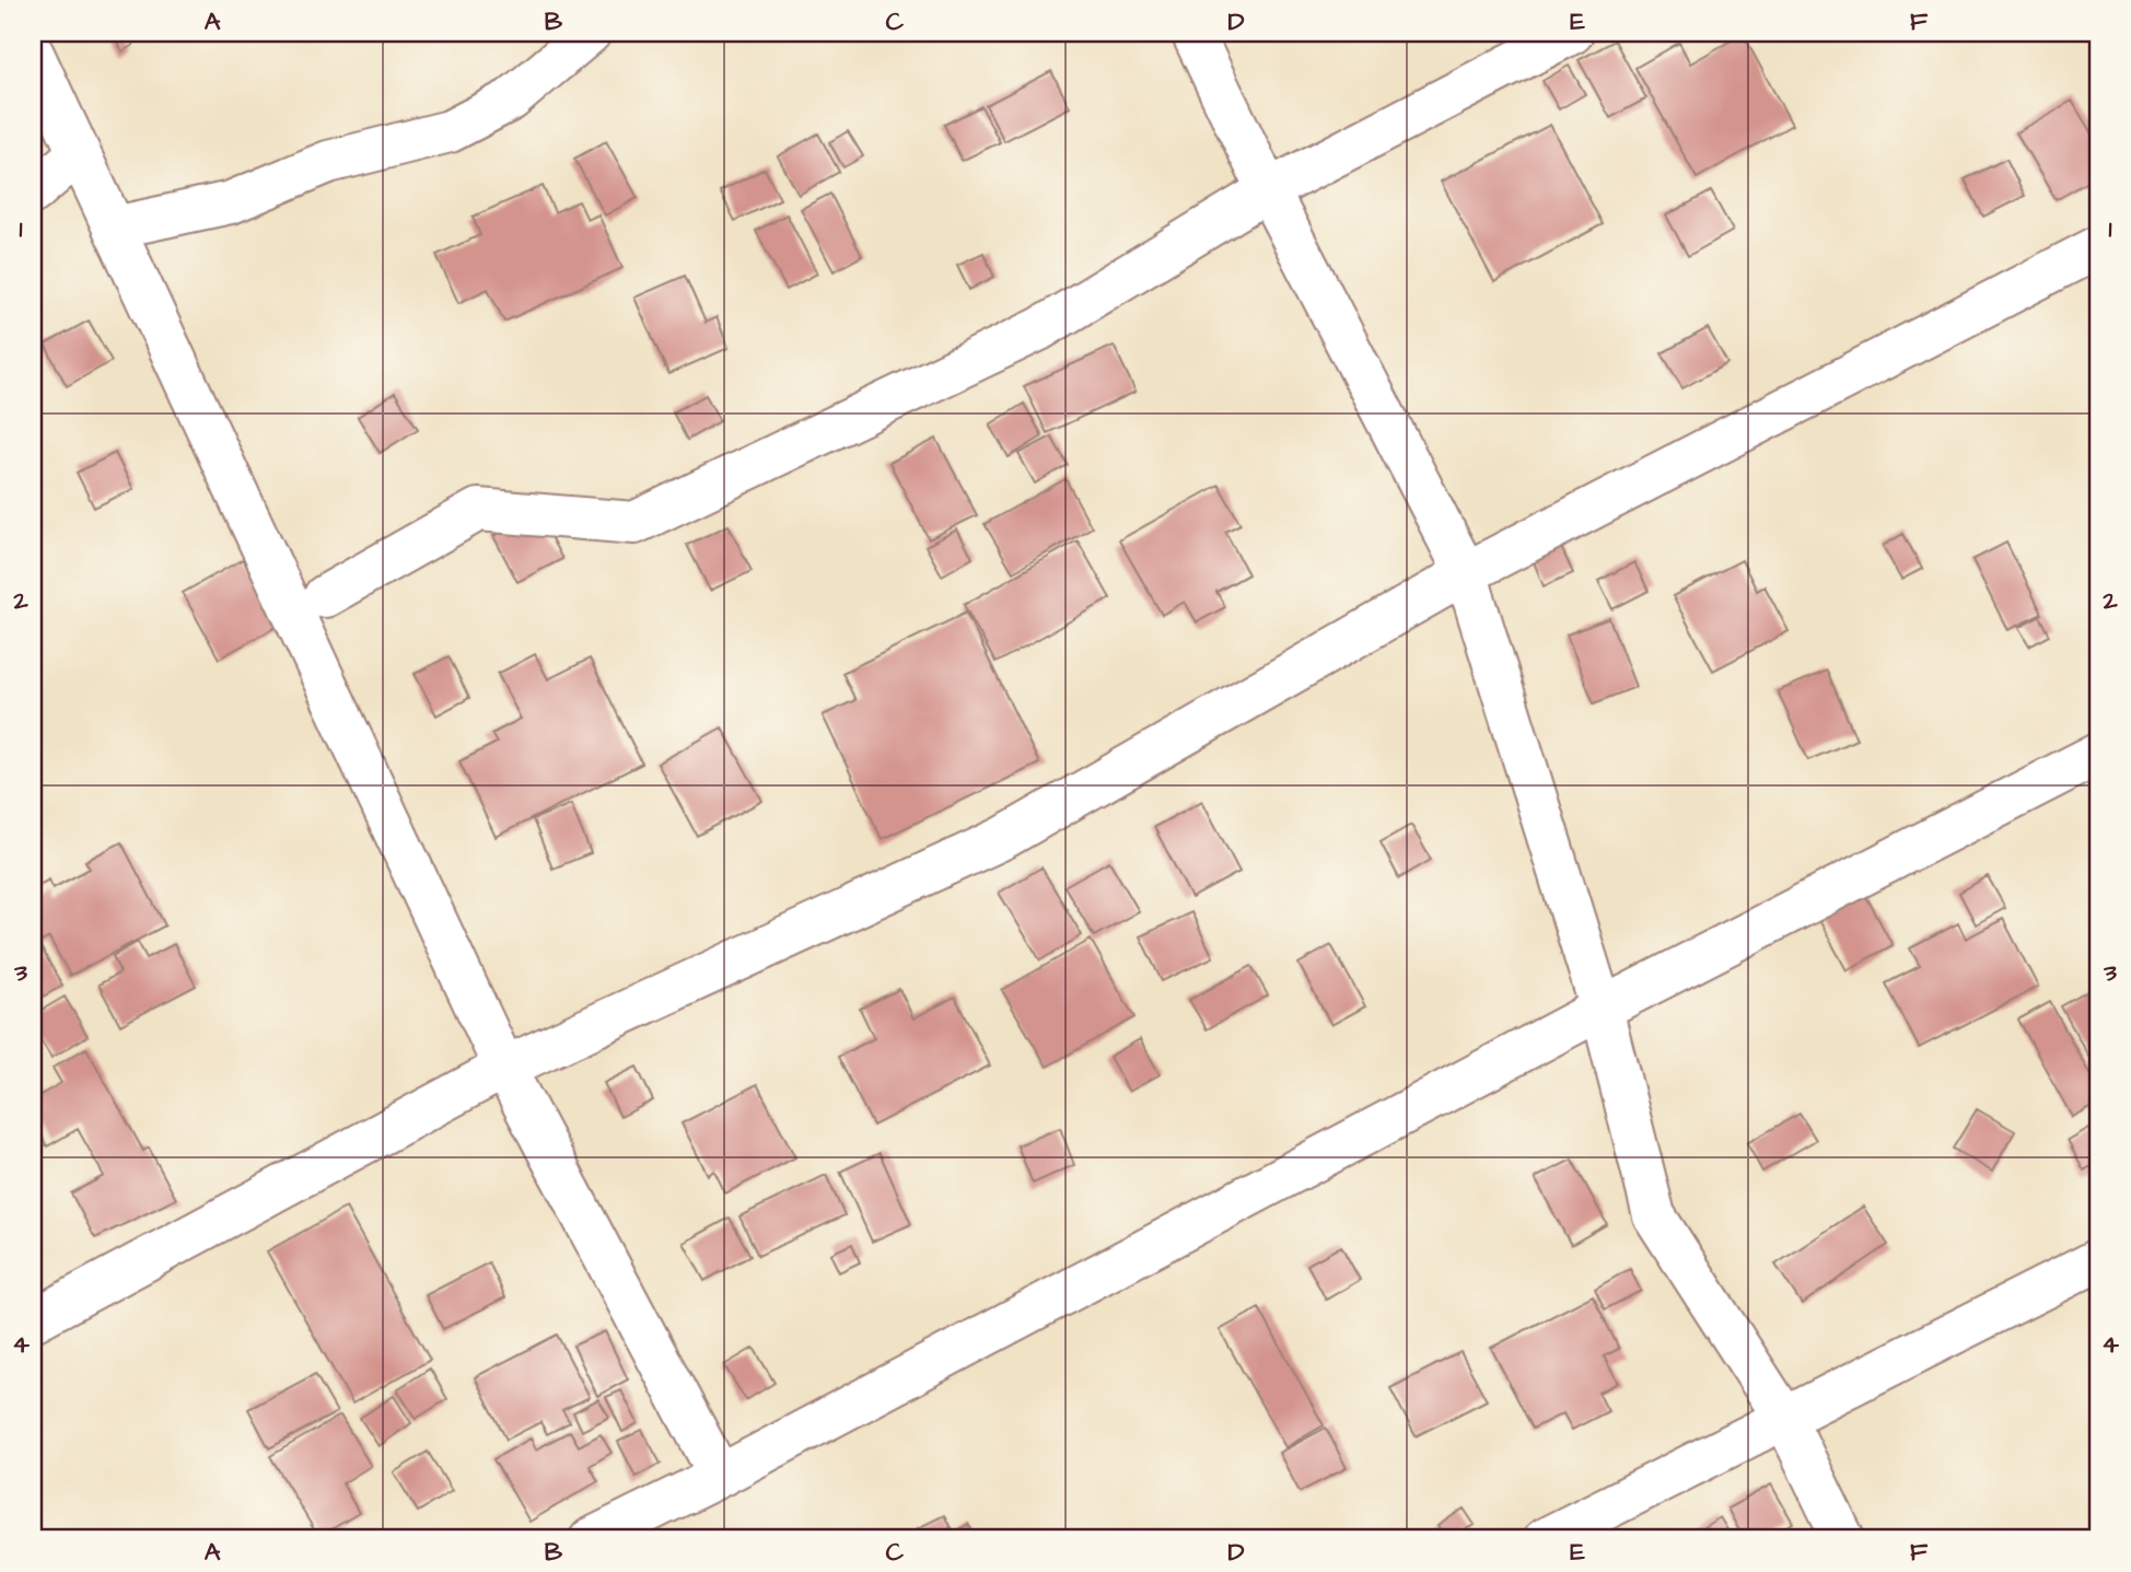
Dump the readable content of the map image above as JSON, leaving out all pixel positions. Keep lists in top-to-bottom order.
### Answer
{
  "grid": {
    "columns": [
      "A",
      "B",
      "C",
      "D",
      "E",
      "F"
    ],
    "rows": [
      "1",
      "2",
      "3",
      "4"
    ]
  }
}
